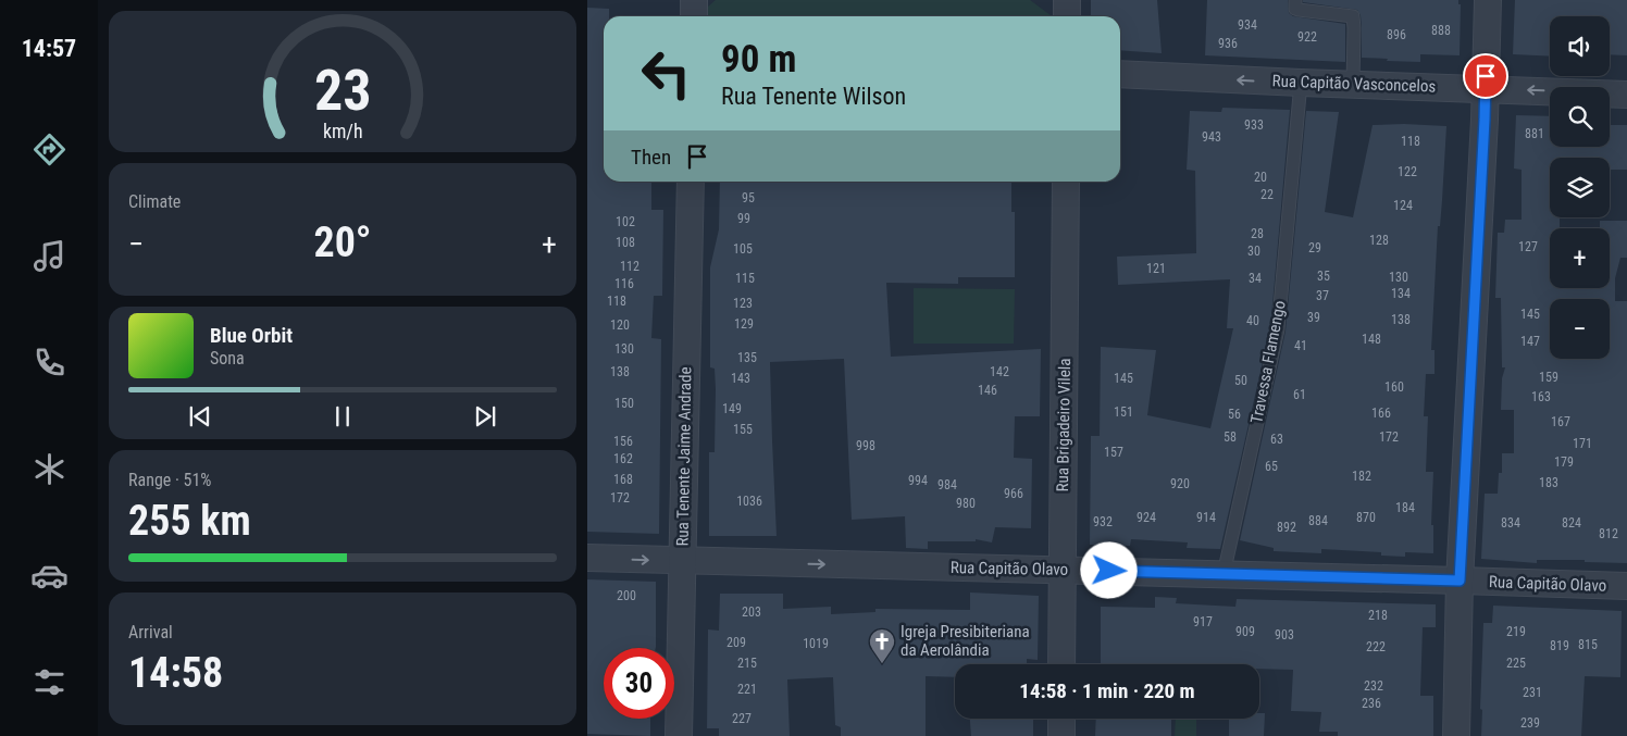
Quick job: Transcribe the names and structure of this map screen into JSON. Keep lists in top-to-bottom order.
{
  "streets": {
    "street": [
      "Rua Capitão Vasconcelos",
      "Rua Brigadeiro Vilela",
      "Rua Tenente Jaime Andrade",
      "Rua Capitão Olavo"
    ],
    "lane": ["Travessa Flamengo"]
  },
  "crossings": [
    ["Rua Capitão Vasconcelos", "Travessa Flamengo"],
    ["Travessa Flamengo", "Rua Capitão Olavo"],
    ["Rua Brigadeiro Vilela", "Rua Capitão Olavo"],
    ["Rua Tenente Jaime Andrade", "Rua Capitão Olavo"]
  ],
  "one_way": ["Rua Capitão Vasconcelos", "Rua Capitão Olavo"],
  "places": {
    "church": ["Igreja Presibiteriana da Aerolândia"]
  },
  "house_numbers": [
    "934",
    "888",
    "896",
    "922",
    "936",
    "933",
    "881",
    "943",
    "118",
    "122",
    "20",
    "22",
    "95",
    "124",
    "99",
    "102",
    "28",
    "128",
    "108",
    "127",
    "29",
    "105",
    "30",
    "112",
    "121",
    "35",
    "130",
    "115",
    "34",
    "116",
    "134",
    "37",
    "118",
    "123",
    "145",
    "39",
    "138",
    "40",
    "129",
    "120",
    "148",
    "147",
    "41",
    "130",
    "135",
    "138",
    "142",
    "159",
    "143",
    "145",
    "50",
    "160",
    "146",
    "61",
    "163",
    "150",
    "149",
    "151",
    "166",
    "56",
    "167",
    "155",
    "58",
    "172",
    "63",
    "156",
    "171",
    "998",
    "157",
    "162",
    "179",
    "65",
    "182",
    "168",
    "994",
    "183",
    "920",
    "984",
    "966",
    "172",
    "1036",
    "980",
    "184",
    "924",
    "914",
    "870",
    "884",
    "932",
    "834",
    "824",
    "892",
    "812",
    "200",
    "203",
    "218",
    "917",
    "909",
    "219",
    "903",
    "209",
    "1019",
    "815",
    "819",
    "222",
    "215",
    "225",
    "232",
    "221",
    "231",
    "236",
    "227",
    "239"
  ],
  "page": {
    "tabs": "14:57",
    "map_buttons": ["+", "−"],
    "turn": ["90 m", "Rua Tenente Wilson"],
    "then": "Then",
    "tile": [
      "Climate",
      ["Range · 51%", "255 km"],
      ["Arrival", "14:58"]
    ],
    "heat": ["−", "20°", "+"],
    "song": ["Blue Orbit", "Sona"],
    "limit": "30",
    "trip": "14:58 · 1 min · 220 m",
    "gauge": ["23", "km/h"]
  }
}
